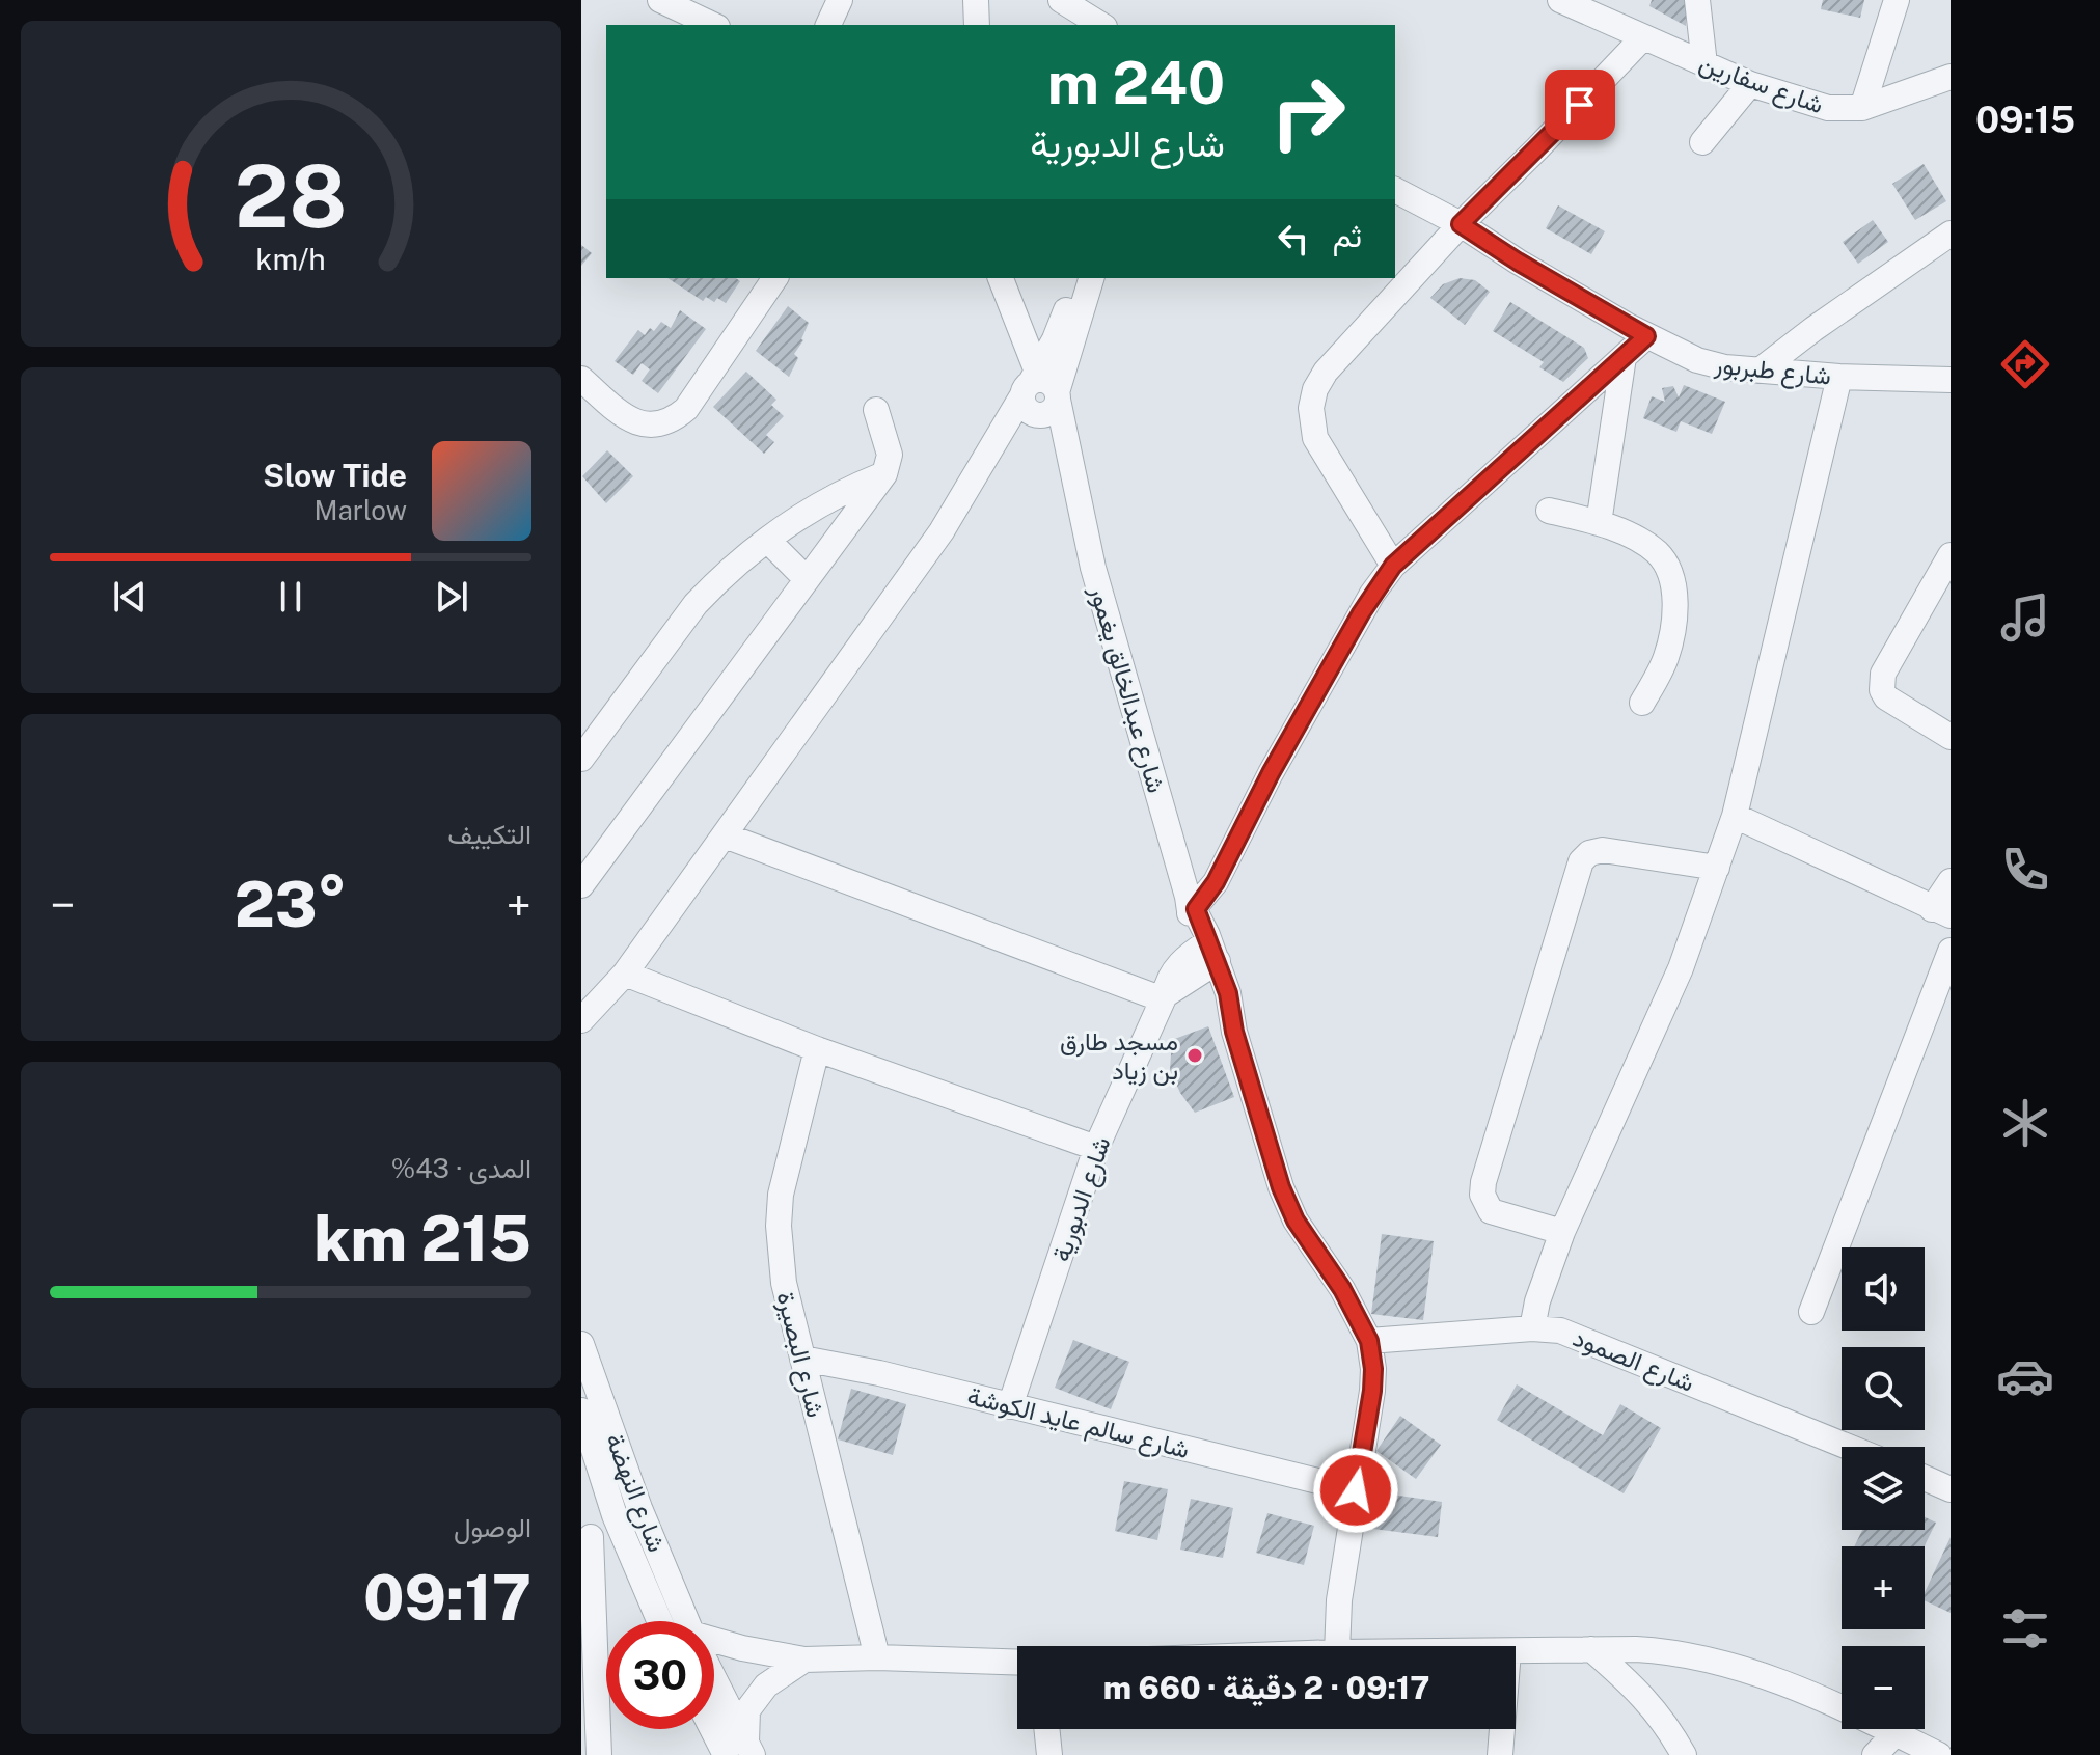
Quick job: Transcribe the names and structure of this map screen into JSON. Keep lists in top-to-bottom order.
{
  "streets": {
    "street": [
      "شارع سفارين",
      "شارع طبربور",
      "شارع عبدالخالق يغمور",
      "شارع الدبورية",
      "شارع البصيرة",
      "شارع الصمود",
      "شارع سالم عايد الكوشة",
      "شارع النهضة"
    ]
  },
  "crossings": [
    ["شارع عبدالخالق يغمور", "شارع الدبورية"],
    ["شارع عبدالخالق يغمور", "شارع الصمود"],
    ["شارع عبدالخالق يغمور", "شارع سالم عايد الكوشة"],
    ["شارع الدبورية", "شارع سالم عايد الكوشة"],
    ["شارع البصيرة", "شارع سالم عايد الكوشة"]
  ],
  "places": ["مسجد طارق بن زياد"],
  "page": {
    "tabs": "09:15",
    "turn": ["240 m", "شارع الدبورية"],
    "then": "ثم",
    "song": ["Slow Tide", "Marlow"],
    "tile": [
      "التكييف",
      ["المدى · 43%", "215 km"],
      ["الوصول", "09:17"]
    ],
    "heat": ["−", "23°", "+"],
    "map_buttons": ["+", "−"],
    "limit": "30",
    "trip": "09:17 · 2 دقيقة · 660 m",
    "gauge": ["28", "km/h"]
  }
}
